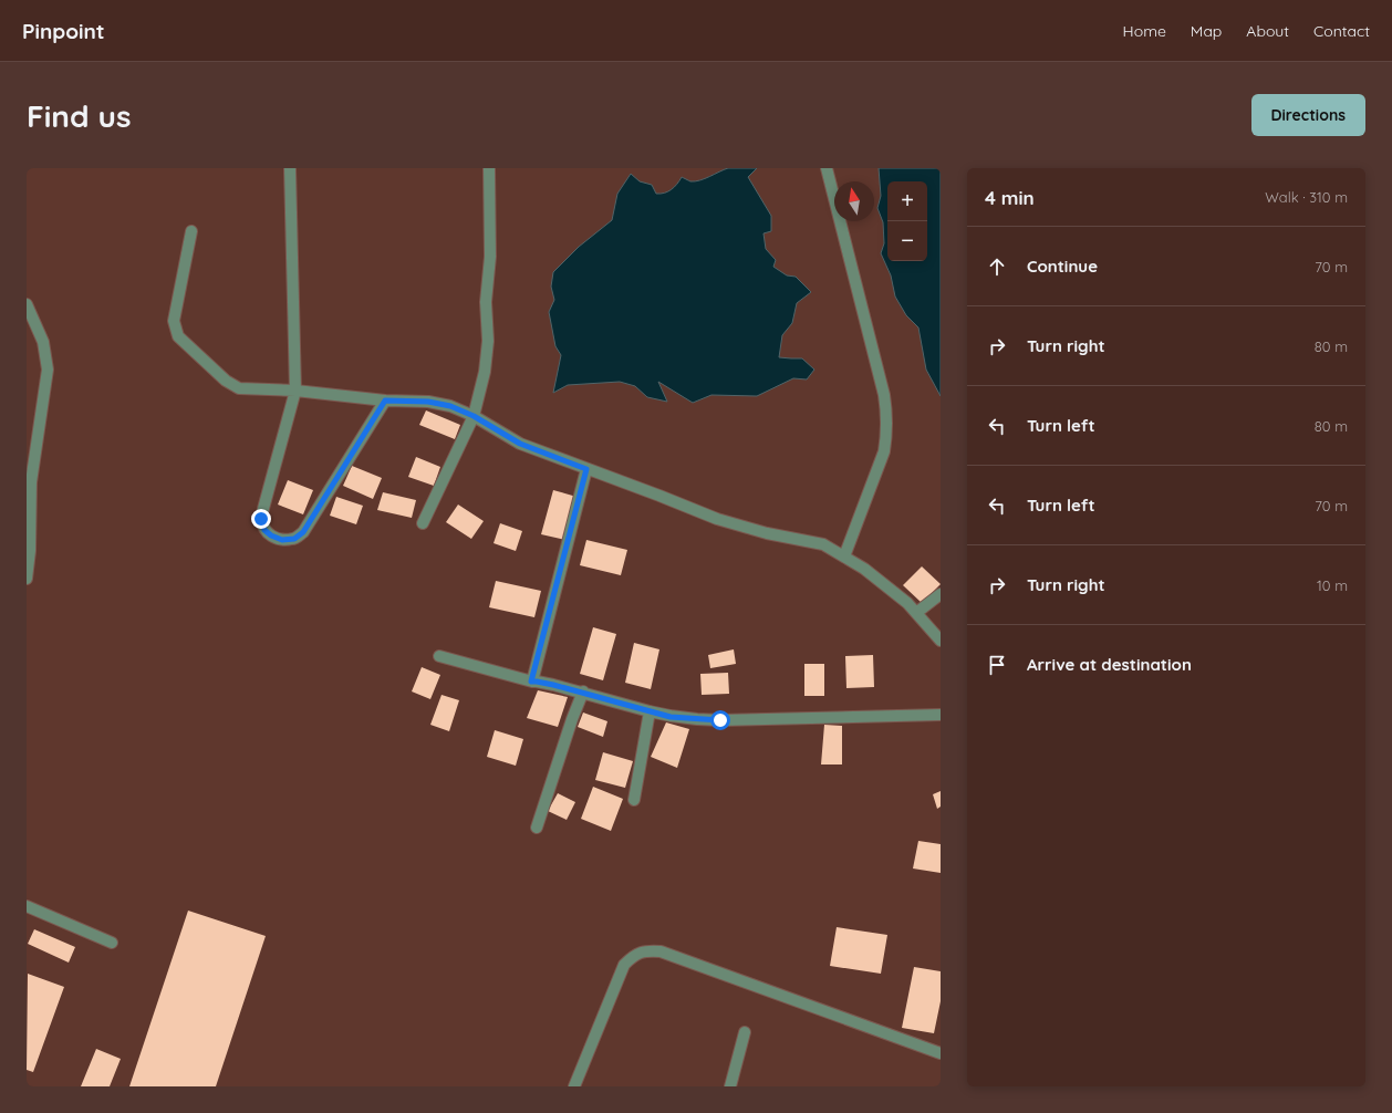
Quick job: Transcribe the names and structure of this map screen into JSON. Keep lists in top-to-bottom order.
{
  "north": "top",
  "page": {
    "header": "Pinpoint",
    "nav": [
      "Home",
      "Map",
      "About",
      "Contact"
    ],
    "buttons": "Directions",
    "title": "Find us",
    "heading": ["4 min", "Walk · 310 m"],
    "map_buttons": ["+", "−"],
    "list": [
      ["Continue", "70 m"],
      ["Turn right", "80 m"],
      ["Turn left", "80 m"],
      ["Turn left", "70 m"],
      ["Turn right", "10 m"],
      "Arrive at destination"
    ]
  }
}
